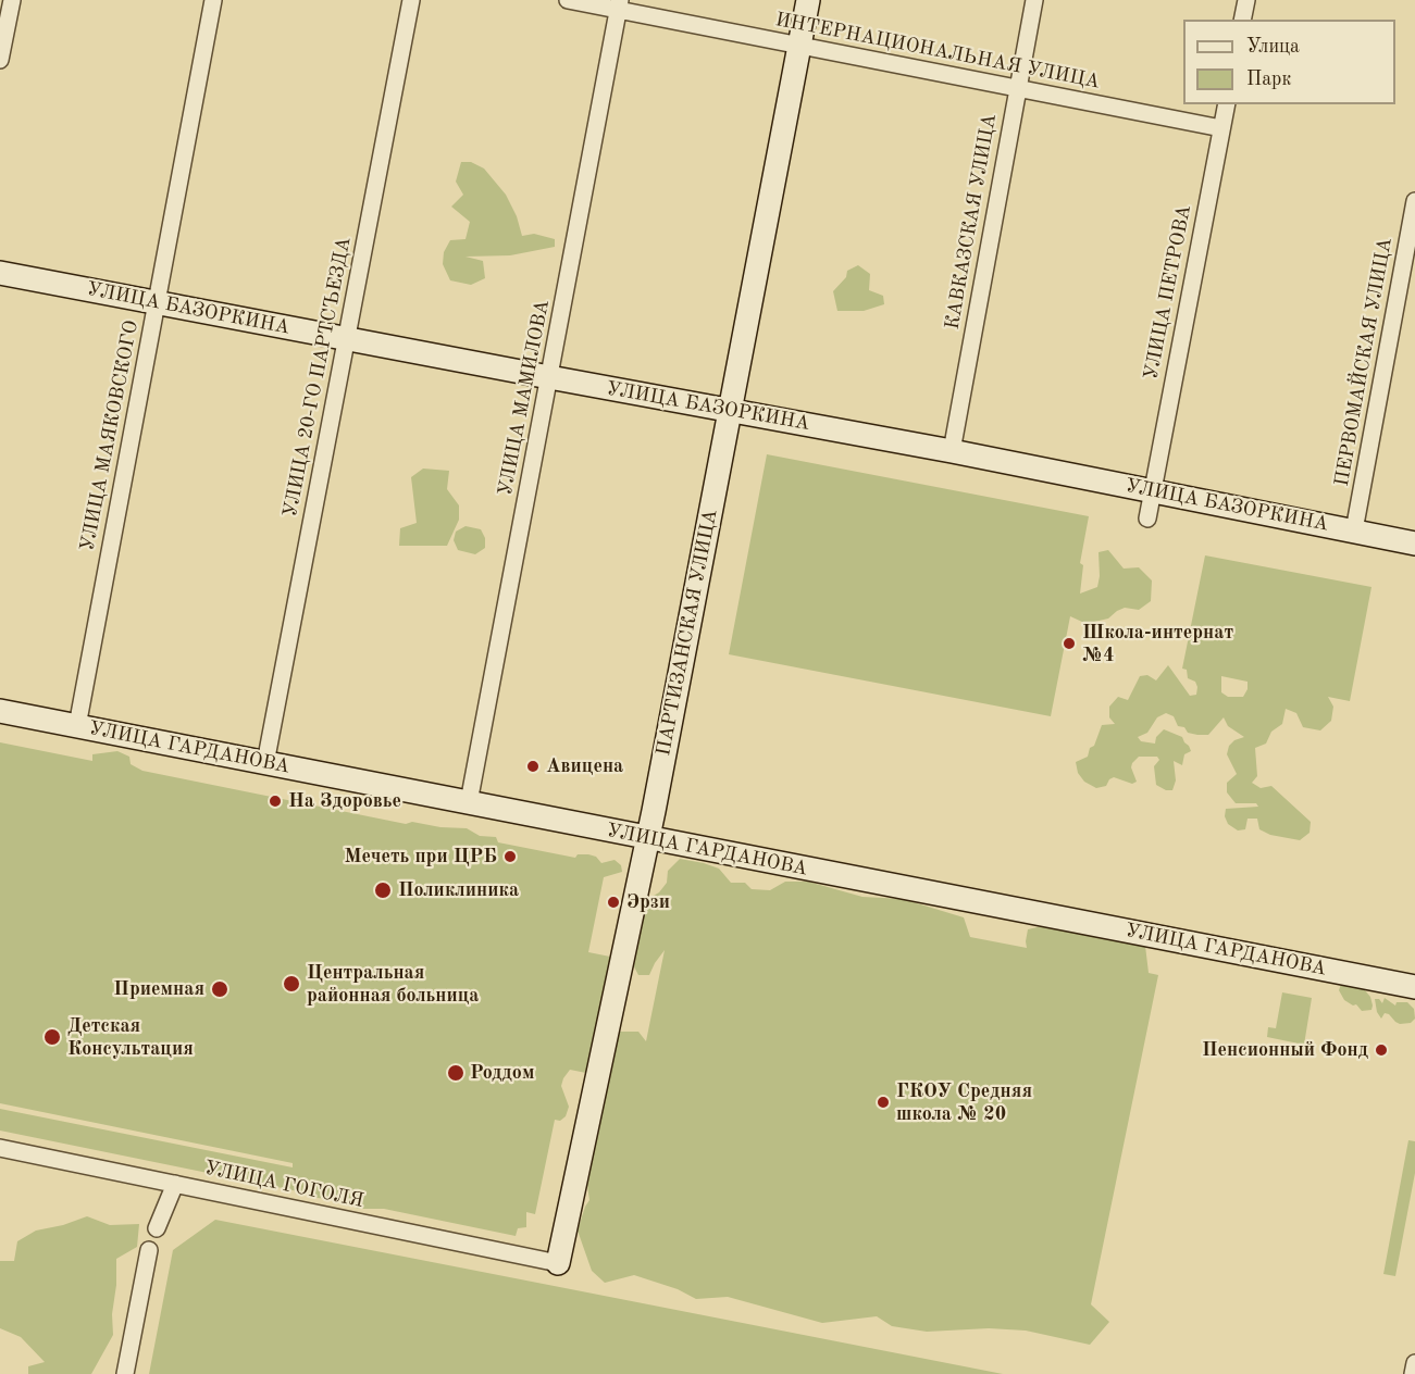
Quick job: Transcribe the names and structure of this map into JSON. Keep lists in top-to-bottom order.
{
  "streets": {
    "street": [
      "ИНТЕРНАЦИОНАЛЬНАЯ УЛИЦА",
      "КАВКАЗСКАЯ УЛИЦА",
      "УЛИЦА ПЕТРОВА",
      "УЛИЦА БАЗОРКИНА",
      "ПЕРВОМАЙСКАЯ УЛИЦА",
      "УЛИЦА 20-ГО ПАРТСЪЕЗДА",
      "УЛИЦА МАМИЛОВА",
      "УЛИЦА МАЯКОВСКОГО",
      "ПАРТИЗАНСКАЯ УЛИЦА",
      "УЛИЦА ГАРДАНОВА",
      "УЛИЦА ГОГОЛЯ"
    ]
  },
  "crossings": [
    ["ИНТЕРНАЦИОНАЛЬНАЯ УЛИЦА", "КАВКАЗСКАЯ УЛИЦА"],
    ["ИНТЕРНАЦИОНАЛЬНАЯ УЛИЦА", "УЛИЦА ПЕТРОВА"],
    ["ИНТЕРНАЦИОНАЛЬНАЯ УЛИЦА", "УЛИЦА МАМИЛОВА"],
    ["ИНТЕРНАЦИОНАЛЬНАЯ УЛИЦА", "ПАРТИЗАНСКАЯ УЛИЦА"],
    ["КАВКАЗСКАЯ УЛИЦА", "УЛИЦА БАЗОРКИНА"],
    ["УЛИЦА ПЕТРОВА", "УЛИЦА БАЗОРКИНА"],
    ["УЛИЦА БАЗОРКИНА", "ПЕРВОМАЙСКАЯ УЛИЦА"],
    ["УЛИЦА БАЗОРКИНА", "УЛИЦА 20-ГО ПАРТСЪЕЗДА"],
    ["УЛИЦА БАЗОРКИНА", "УЛИЦА МАМИЛОВА"],
    ["УЛИЦА БАЗОРКИНА", "УЛИЦА МАЯКОВСКОГО"],
    ["УЛИЦА БАЗОРКИНА", "ПАРТИЗАНСКАЯ УЛИЦА"],
    ["УЛИЦА 20-ГО ПАРТСЪЕЗДА", "УЛИЦА ГАРДАНОВА"],
    ["УЛИЦА МАМИЛОВА", "УЛИЦА ГАРДАНОВА"],
    ["УЛИЦА МАЯКОВСКОГО", "УЛИЦА ГАРДАНОВА"],
    ["ПАРТИЗАНСКАЯ УЛИЦА", "УЛИЦА ГАРДАНОВА"],
    ["ПАРТИЗАНСКАЯ УЛИЦА", "УЛИЦА ГОГОЛЯ"]
  ],
  "places": [
    "Школа-интернат №4",
    "Авицена",
    "На Здоровье",
    "Мечеть при ЦРБ",
    "Поликлиника",
    "Эрзи",
    "Центральная районная больница",
    "Приемная",
    "Детская Консультация",
    "Пенсионный Фонд",
    "Роддом",
    "ГКОУ Средняя школа № 20"
  ],
  "legend": ["Улица", "Парк"]
}
